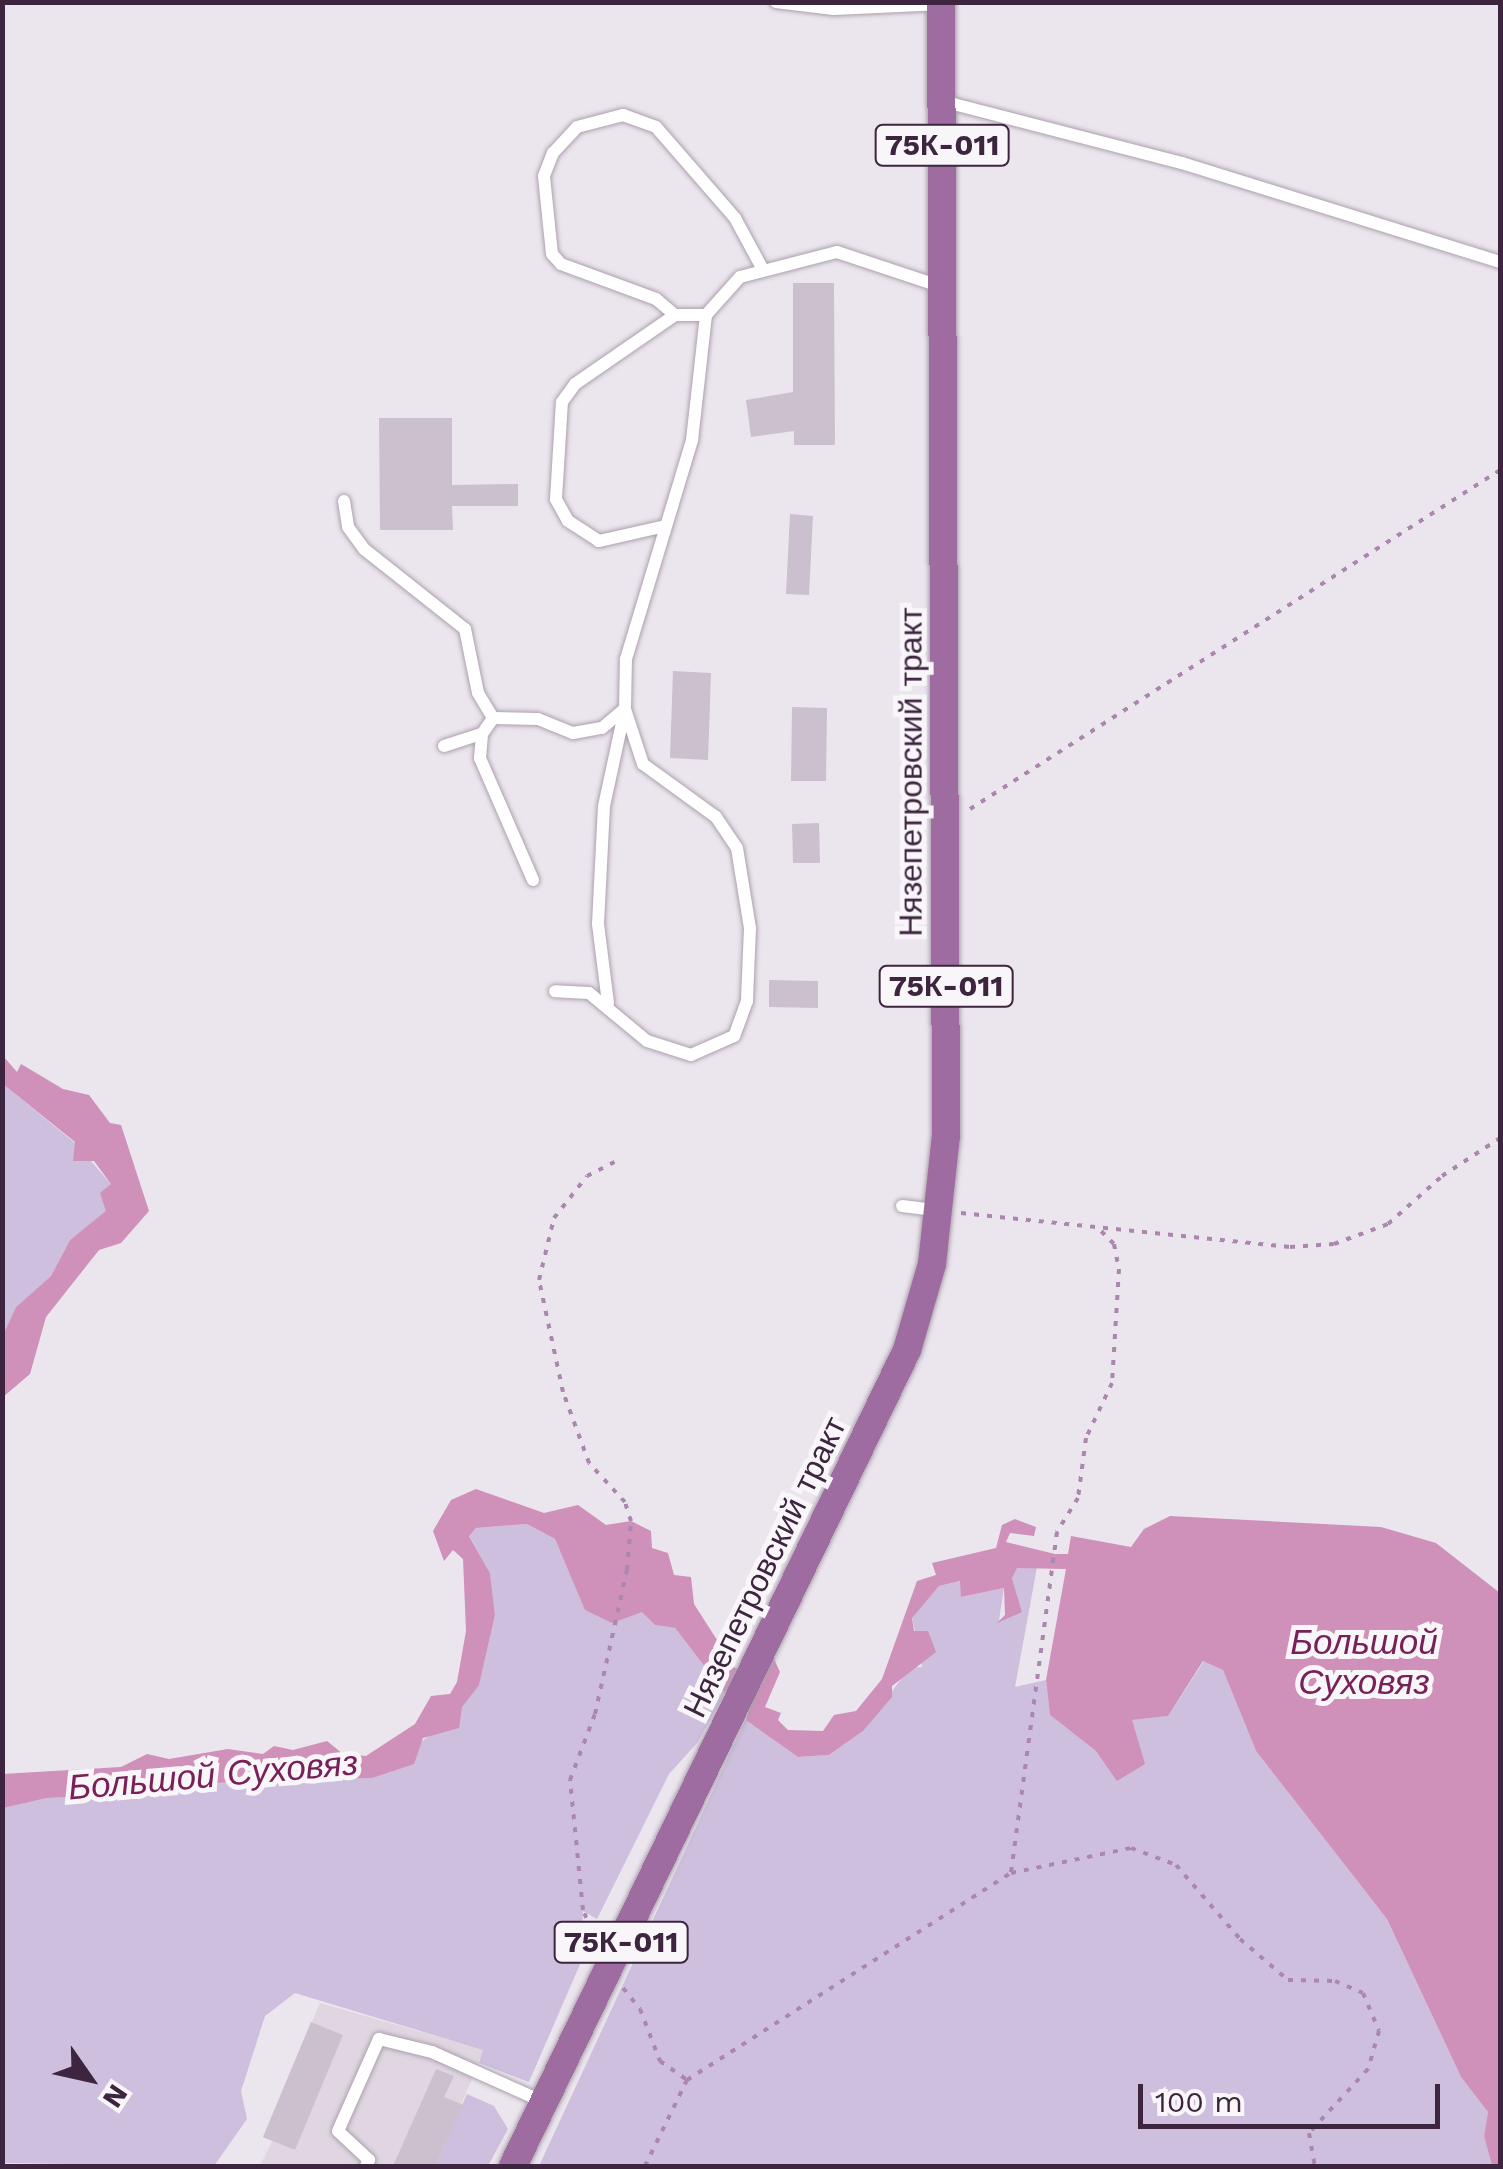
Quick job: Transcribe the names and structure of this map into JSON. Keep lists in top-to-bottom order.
{
  "streets": {
    "main road": ["75К-011", "Нязепетровский тракт"]
  },
  "water": ["Большой Суховяз"],
  "scale_bar": "100 m",
  "north": "bottom right"
}
